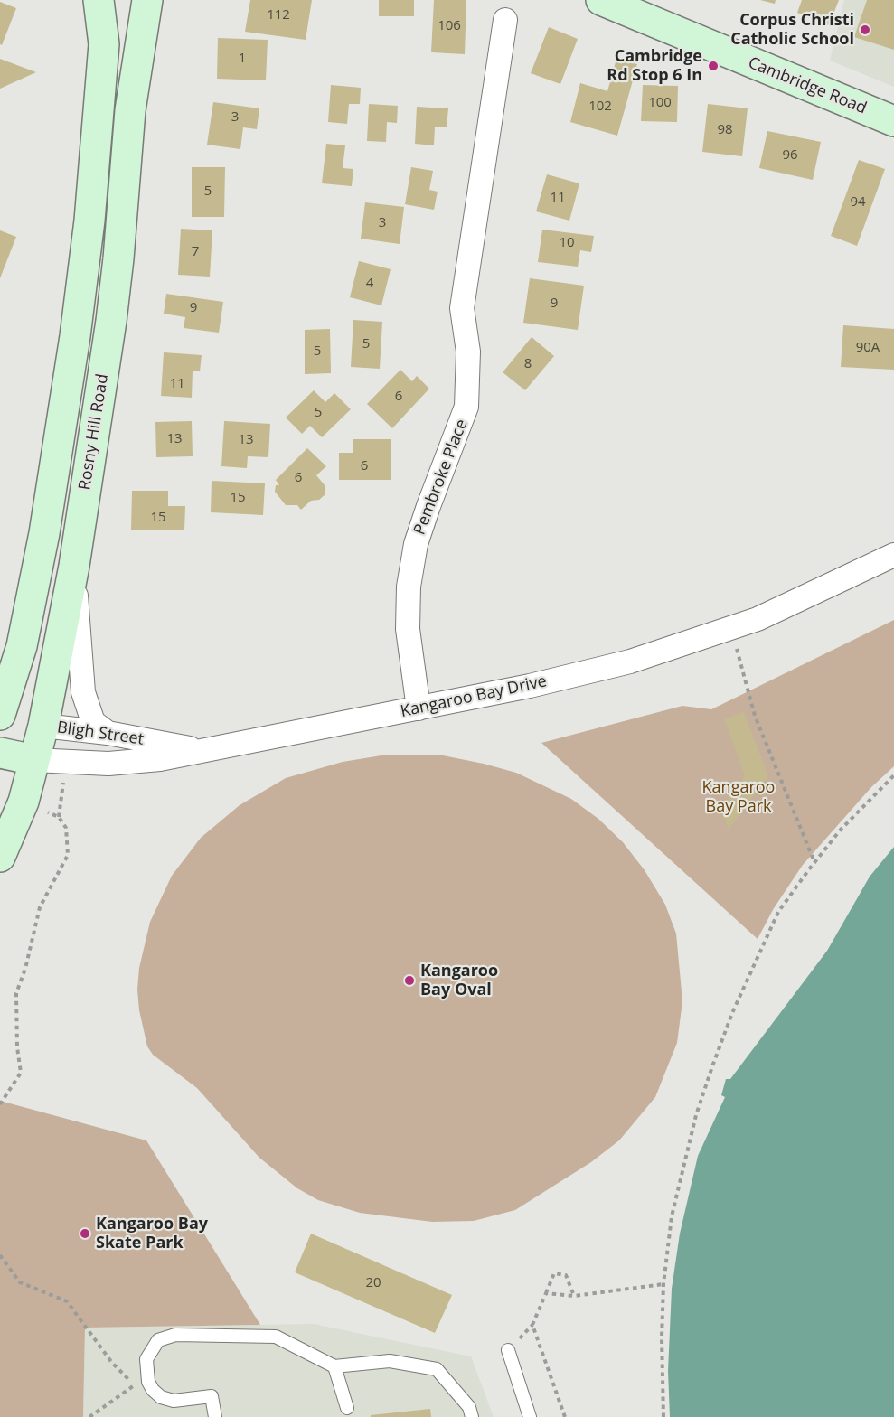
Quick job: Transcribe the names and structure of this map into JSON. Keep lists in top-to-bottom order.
{
  "streets": {
    "main road": ["Cambridge Road", "Rosny Hill Road", "Bligh Street"],
    "street": ["Pembroke Place", "Kangaroo Bay Drive"]
  },
  "crossings": [
    ["Rosny Hill Road", "Kangaroo Bay Drive"],
    ["Rosny Hill Road", "Bligh Street"],
    ["Pembroke Place", "Kangaroo Bay Drive"],
    ["Kangaroo Bay Drive", "Bligh Street"]
  ],
  "parks": ["Kangaroo Bay Park"],
  "places": [
    "Corpus Christi Catholic School",
    "Cambridge Rd Stop 6 In",
    "Kangaroo Bay Oval",
    "Kangaroo Bay Skate Park"
  ],
  "house_numbers": [
    "112",
    "106",
    "1",
    "100",
    "102",
    "3",
    "98",
    "96",
    "5",
    "11",
    "94",
    "3",
    "10",
    "7",
    "4",
    "9",
    "9",
    "5",
    "90A",
    "5",
    "8",
    "11",
    "6",
    "5",
    "13",
    "13",
    "6",
    "6",
    "15",
    "15",
    "20"
  ]
}
